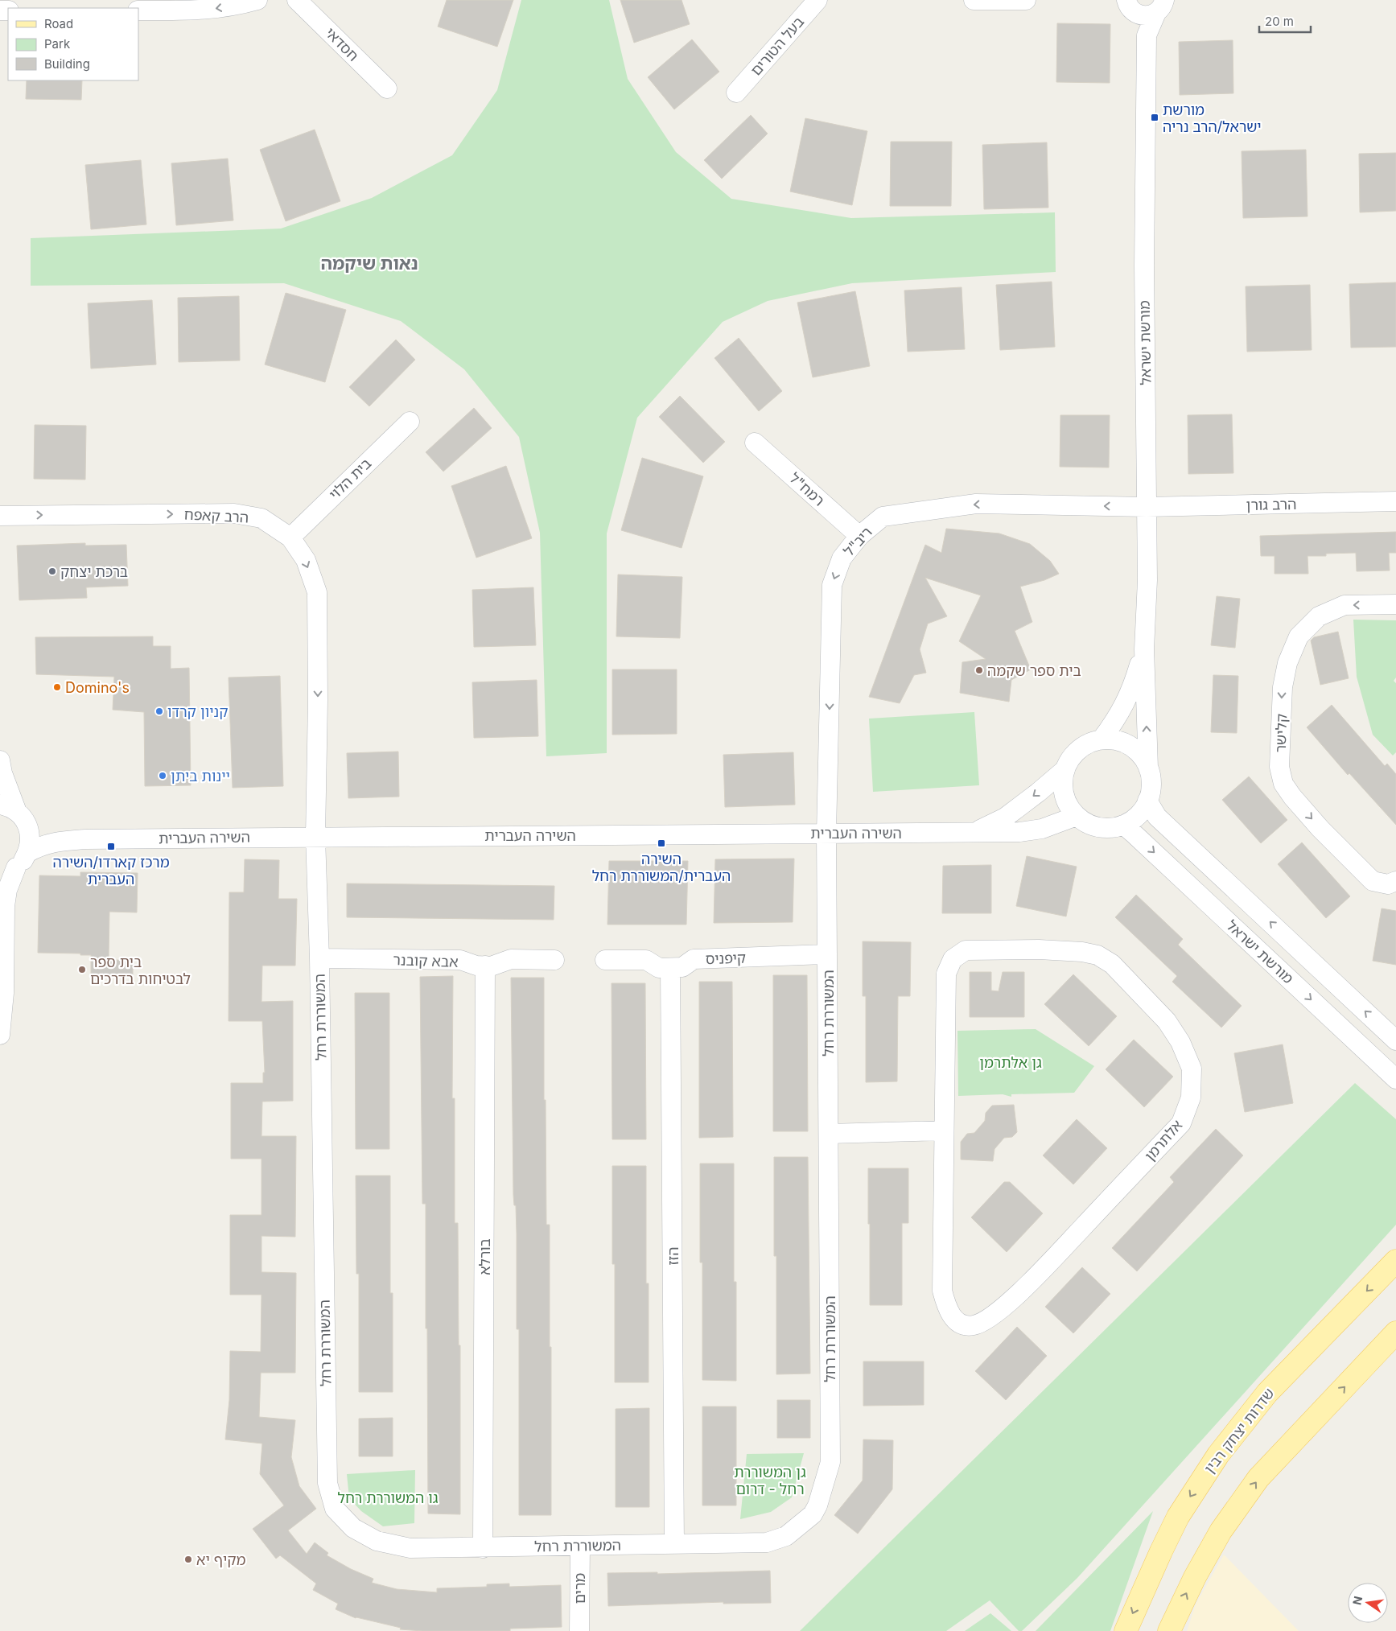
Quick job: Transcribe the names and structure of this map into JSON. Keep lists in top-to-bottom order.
{
  "streets": {
    "main road": ["שדרות יצחק רבין"],
    "street": [
      "חסדאי",
      "בעל הטורים",
      "מורשת ישראל",
      "בית הלוי",
      "רמח\"ל",
      "הרב גורן",
      "הרב קאפח",
      "ריב\"ל",
      "קלישר",
      "השירה העברית",
      "קיפניס",
      "אבא קובנר",
      "המשוררת רחל",
      "אלתרמן",
      "הזז",
      "בורלא",
      "מרים"
    ]
  },
  "crossings": [
    ["מורשת ישראל", "הרב גורן"],
    ["מורשת ישראל", "ריב\"ל"],
    ["מורשת ישראל", "השירה העברית"],
    ["בית הלוי", "הרב קאפח"],
    ["רמח\"ל", "ריב\"ל"],
    ["הרב גורן", "ריב\"ל"],
    ["הרב קאפח", "השירה העברית"],
    ["הרב קאפח", "המשוררת רחל"],
    ["ריב\"ל", "השירה העברית"],
    ["ריב\"ל", "המשוררת רחל"],
    ["השירה העברית", "המשוררת רחל"],
    ["קיפניס", "המשוררת רחל"],
    ["קיפניס", "הזז"],
    ["אבא קובנר", "המשוררת רחל"],
    ["אבא קובנר", "בורלא"],
    ["המשוררת רחל", "הזז"],
    ["המשוררת רחל", "בורלא"],
    ["המשוררת רחל", "מרים"]
  ],
  "districts": ["נאות שיקמה"],
  "parks": ["גן אלתרמן", "גן המשוררת רחל - דרום", "גו המשוררת רחל"],
  "places": {
    "transit": ["מורשת ישראל/הרב נריה", "השירה העברית/המשוררת רחל", "מרכז קארדו/השירה העברית"],
    "other": [
      "ברכת יצחק",
      "בית ספר שקמה",
      "Domino's",
      "קניון קרדו",
      "יינות ביתן",
      "בית ספר לבטיחות בדרכים",
      "מקיף יא"
    ]
  },
  "legend": ["Road", "Park", "Building"],
  "scale_bar": "20 m",
  "north": "left"
}
